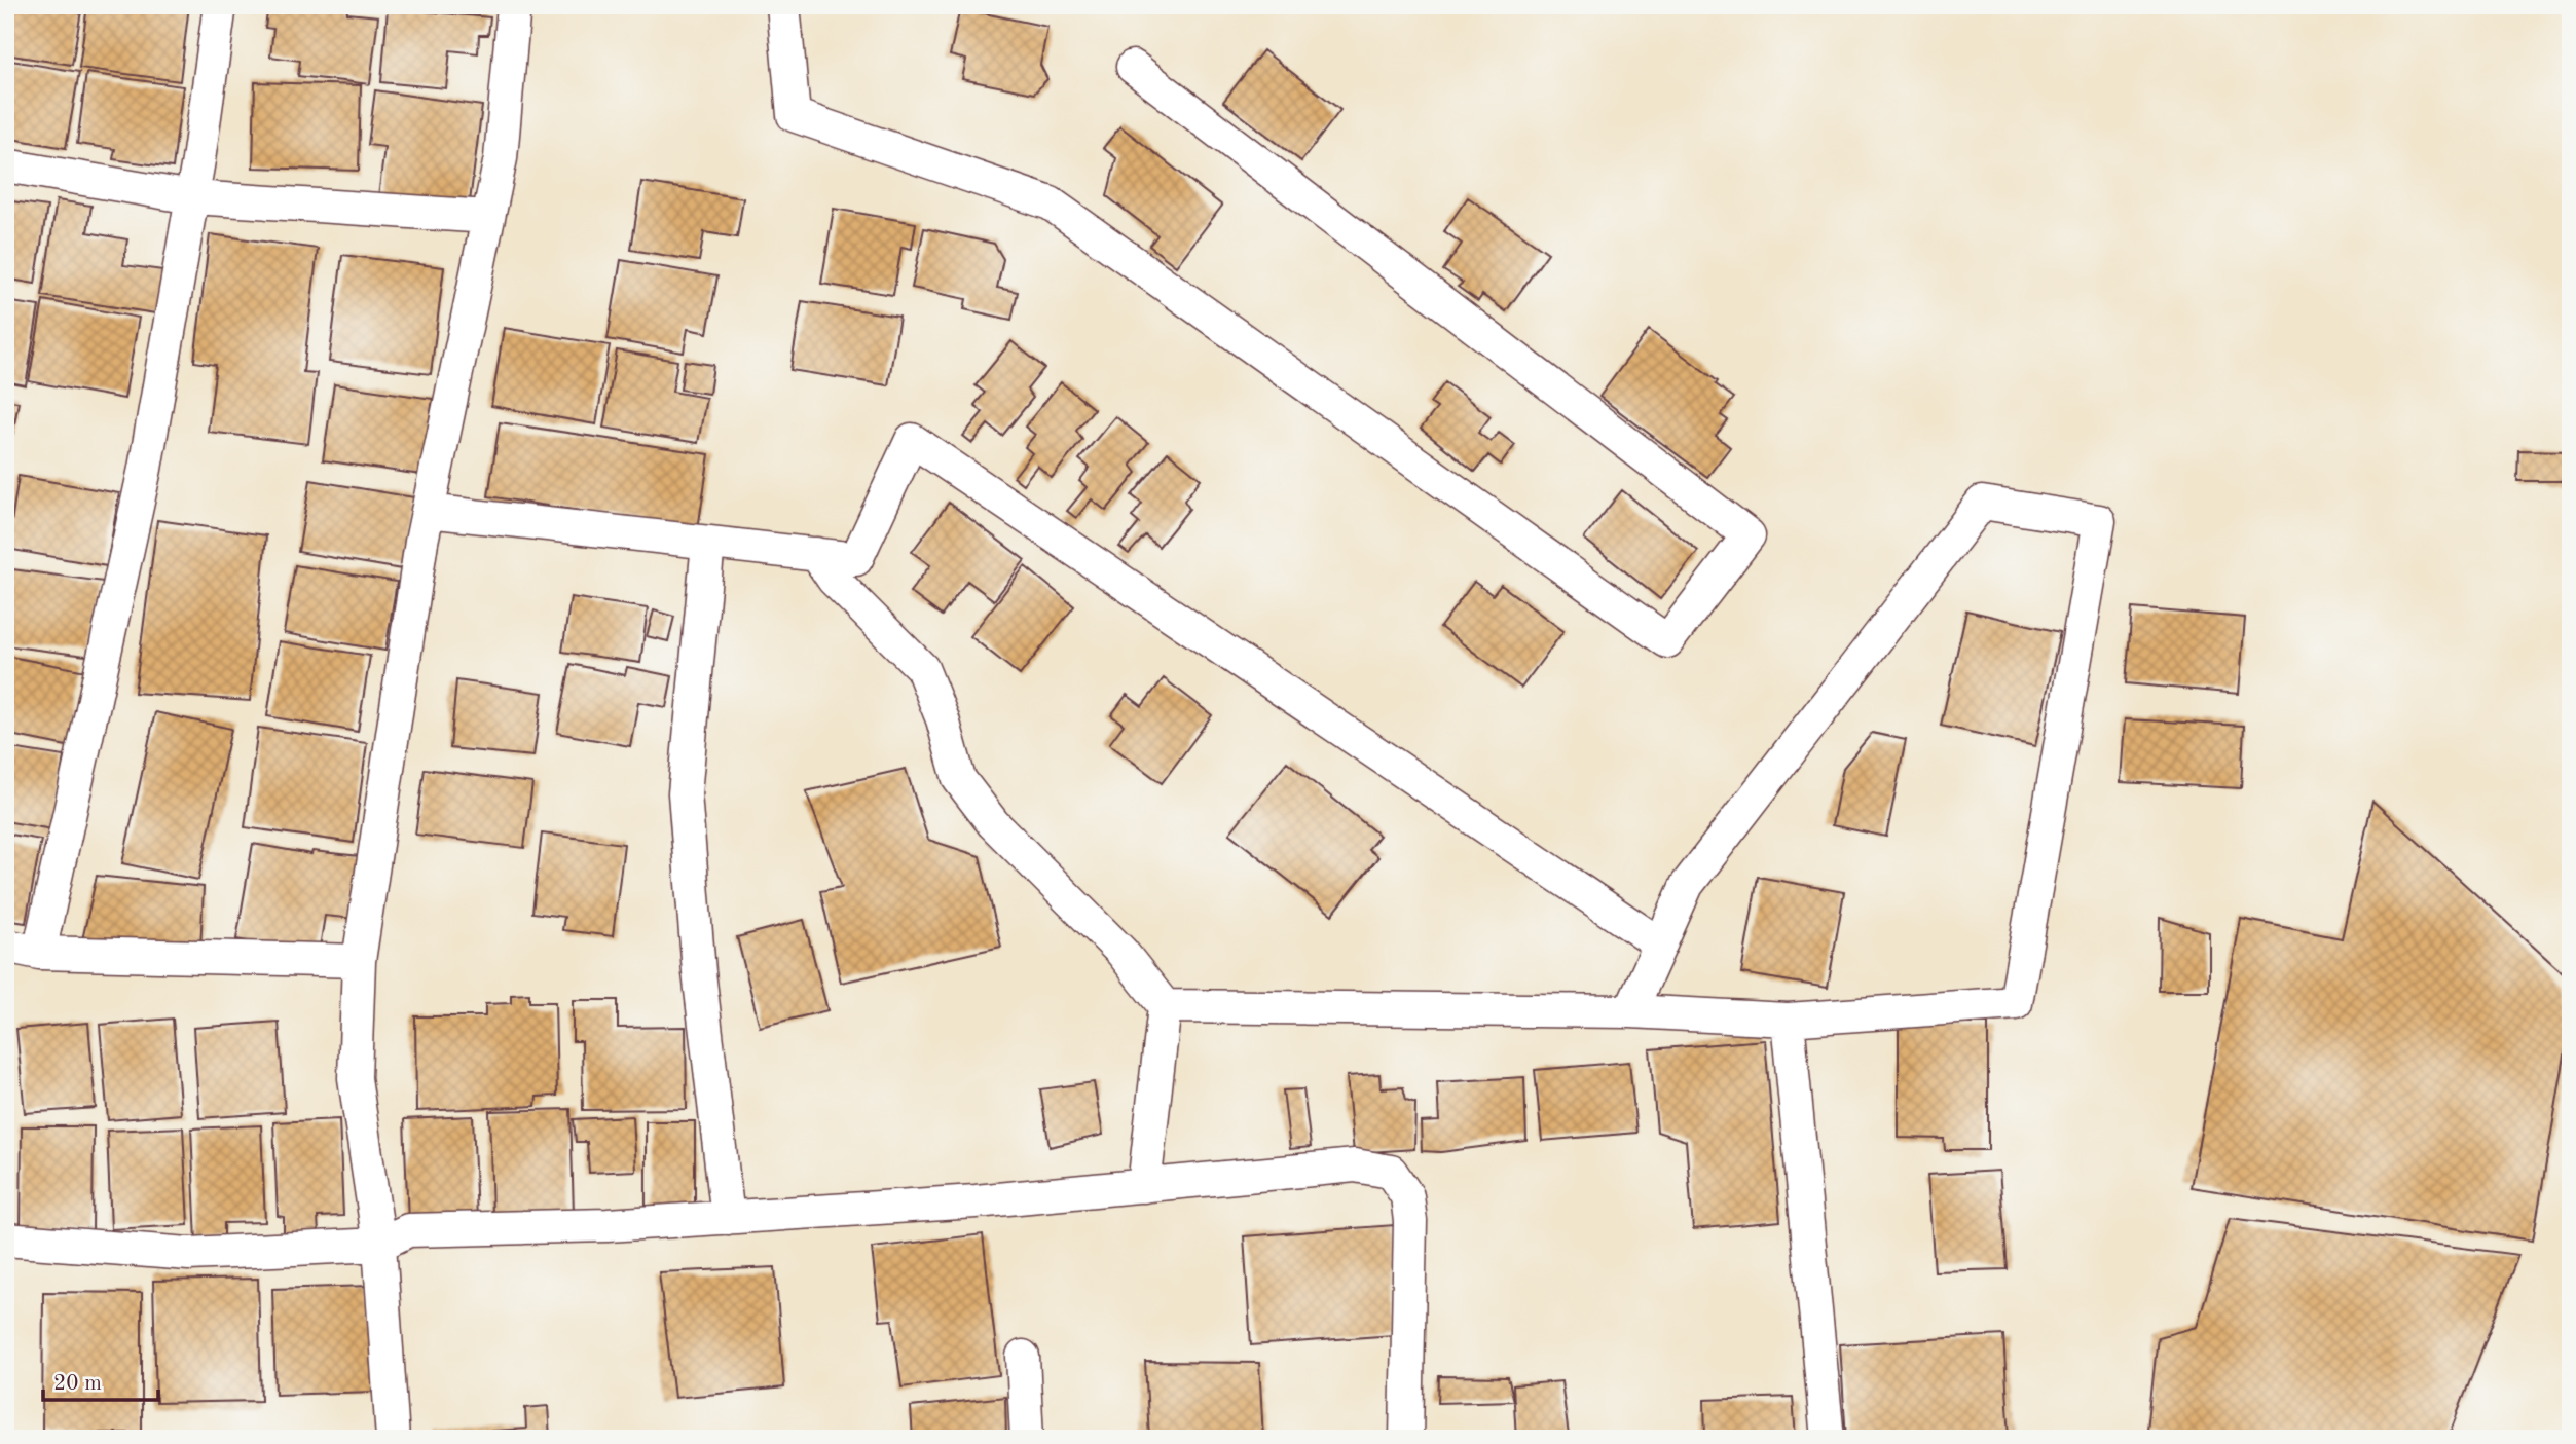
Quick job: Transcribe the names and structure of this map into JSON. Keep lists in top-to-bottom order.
{
  "scale_bar": "20 m"
}
